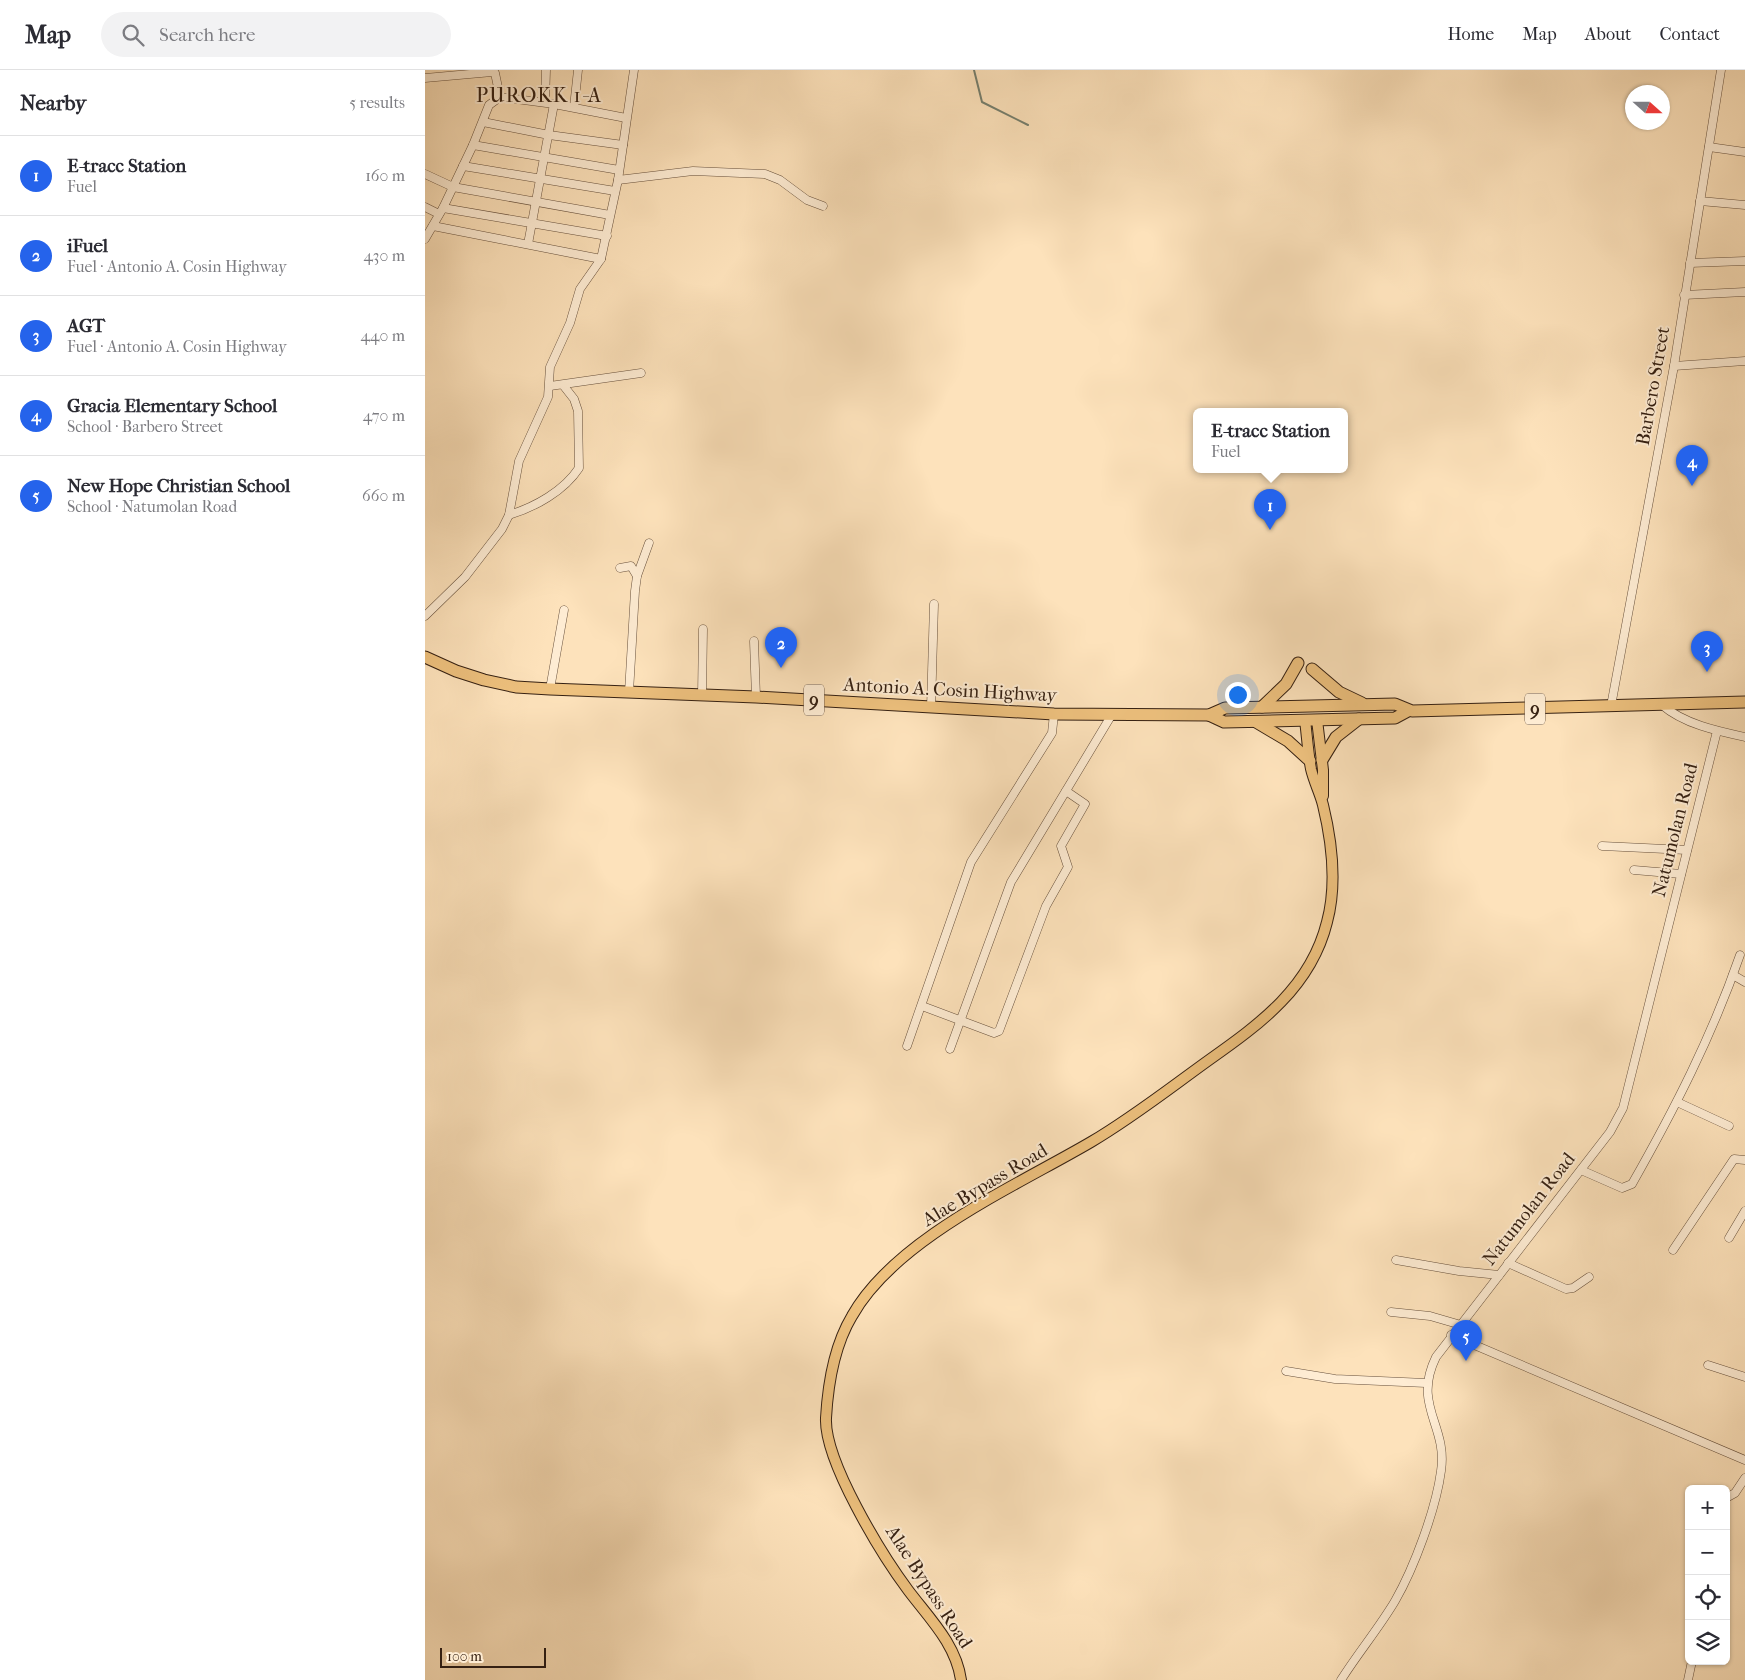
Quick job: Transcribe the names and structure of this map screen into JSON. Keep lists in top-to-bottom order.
{
  "streets": {
    "highway": ["Antonio A. Cosin Highway", "9"],
    "main road": ["Alae Bypass Road"],
    "street": ["Barbero Street", "Natumolan Road"]
  },
  "crossings": [
    ["Barbero Street", "Antonio A. Cosin Highway"],
    ["Antonio A. Cosin Highway", "Alae Bypass Road"]
  ],
  "districts": ["PUROKK 1-A"],
  "scale_bar": "100 m",
  "north": "right",
  "page": {
    "header": "Map",
    "search": "Search here",
    "nav": [
      "Home",
      "Map",
      "About",
      "Contact"
    ],
    "heading": ["Nearby", "5 results"],
    "list": [
      {
        "mark": "1",
        "name": "E-tracc Station",
        "note": "Fuel",
        "value": "160 m"
      },
      {
        "mark": "2",
        "name": "iFuel",
        "note": "Fuel · Antonio A. Cosin Highway",
        "value": "430 m"
      },
      {
        "mark": "3",
        "name": "AGT",
        "note": "Fuel · Antonio A. Cosin Highway",
        "value": "440 m"
      },
      {
        "mark": "4",
        "name": "Gracia Elementary School",
        "note": "School · Barbero Street",
        "value": "470 m"
      },
      {
        "mark": "5",
        "name": "New Hope Christian School",
        "note": "School · Natumolan Road",
        "value": "660 m"
      }
    ],
    "popup": ["E-tracc Station", "Fuel"],
    "pins": [
      "4",
      "1",
      "2",
      "3",
      "5"
    ],
    "map_buttons": ["+", "−"],
    "scale": "100 m"
  }
}
